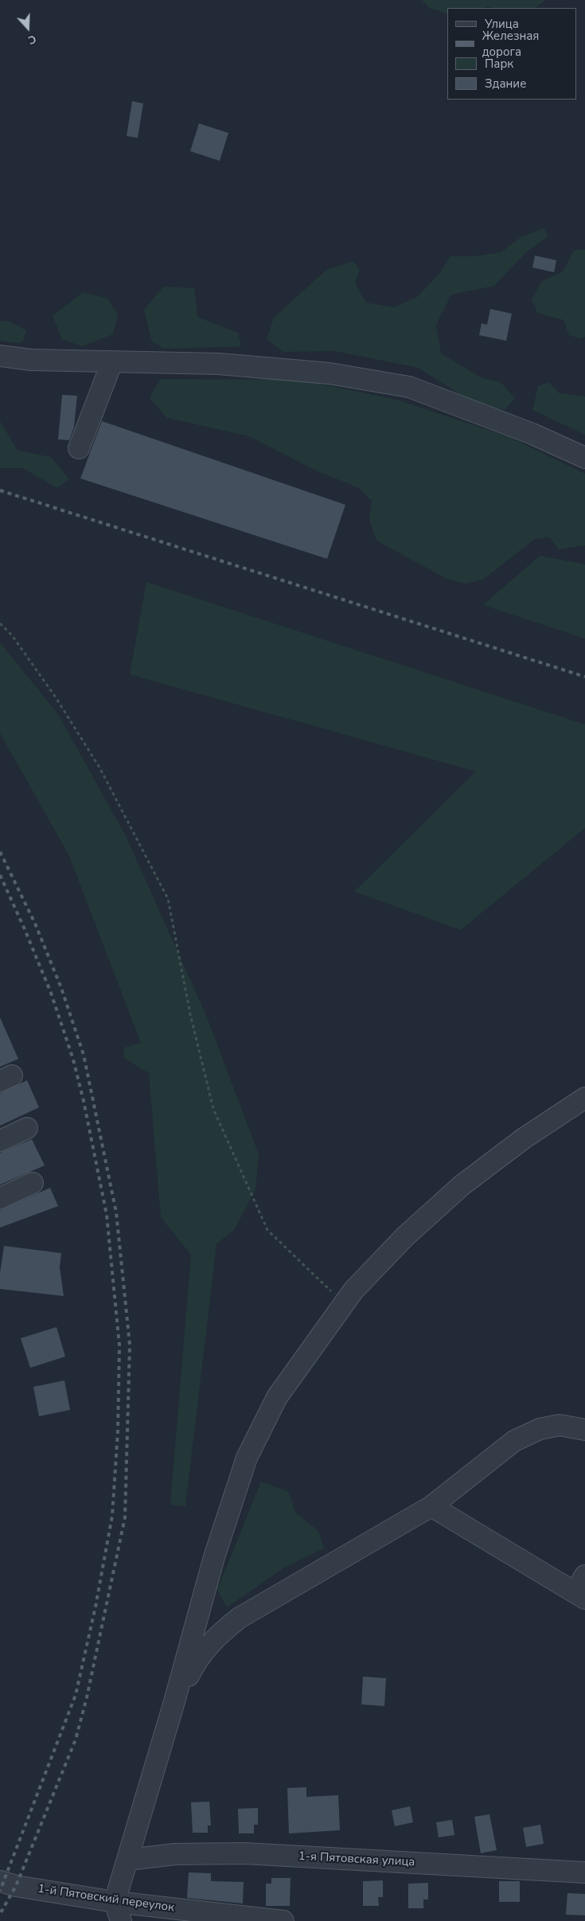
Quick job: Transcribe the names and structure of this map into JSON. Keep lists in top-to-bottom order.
{
  "streets": {
    "street": ["1-я Пятовская улица", "1-й Пятовский переулок"]
  },
  "legend": [
    "Улица",
    "Железная дорога",
    "Парк",
    "Здание"
  ],
  "north": "bottom"
}
